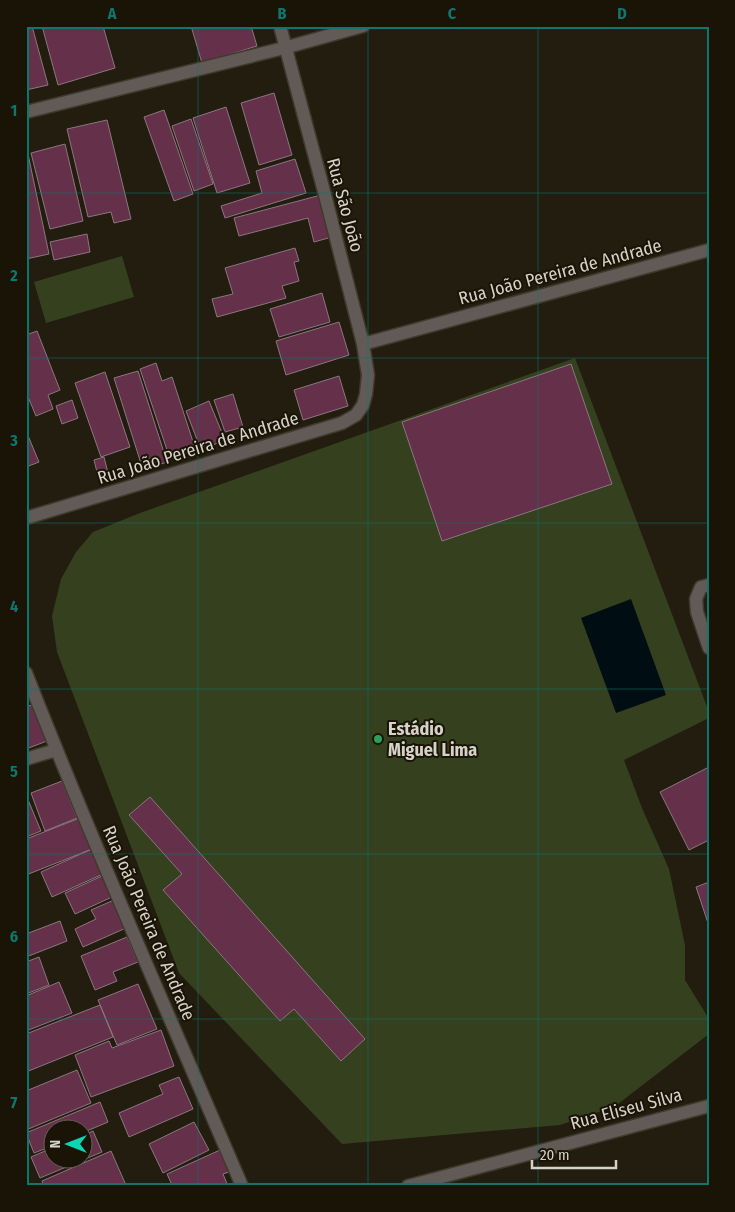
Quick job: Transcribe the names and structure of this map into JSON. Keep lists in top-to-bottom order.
{
  "streets": {
    "street": ["Rua São João", "Rua João Pereira de Andrade", "Rua Eliseu Silva"]
  },
  "crossings": [
    ["Rua São João", "Rua João Pereira de Andrade"]
  ],
  "places": ["Estádio Miguel Lima"],
  "scale_bar": "20 m",
  "north": "left",
  "grid": {
    "columns": [
      "A",
      "B",
      "C",
      "D"
    ],
    "rows": [
      "1",
      "2",
      "3",
      "4",
      "5",
      "6",
      "7"
    ]
  }
}
